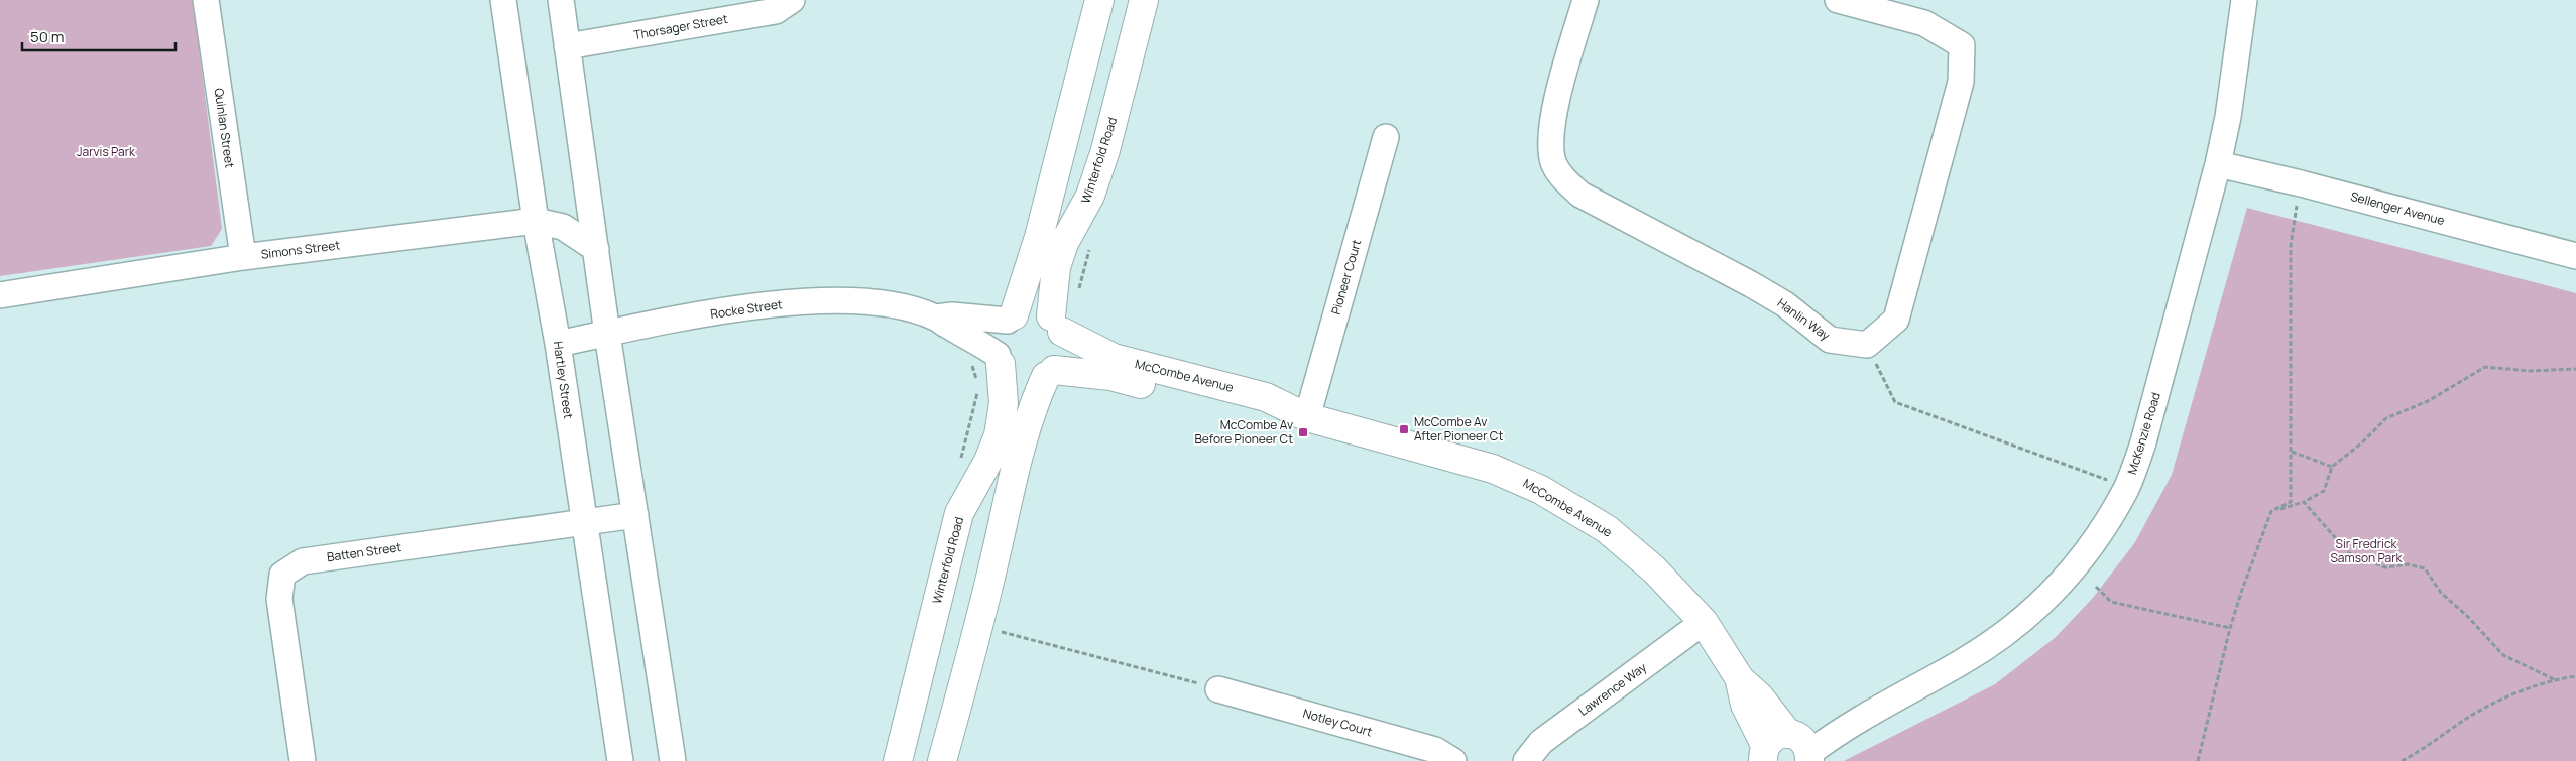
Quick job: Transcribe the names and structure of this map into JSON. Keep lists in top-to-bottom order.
{
  "streets": {
    "main road": ["Winterfold Road", "McCombe Avenue"],
    "street": [
      "Thorsager Street",
      "Quinlan Street",
      "Sellenger Avenue",
      "Simons Street",
      "Pioneer Court",
      "Rocke Street",
      "Hanlin Way",
      "Hartley Street",
      "McKenzie Road",
      "Batten Street",
      "Lawrence Way",
      "Notley Court"
    ]
  },
  "crossings": [
    ["Quinlan Street", "Simons Street"],
    ["Winterfold Road", "Rocke Street"],
    ["Winterfold Road", "McCombe Avenue"],
    ["Sellenger Avenue", "McKenzie Road"],
    ["Simons Street", "Hartley Street"],
    ["Pioneer Court", "McCombe Avenue"],
    ["Rocke Street", "McCombe Avenue"],
    ["Rocke Street", "Hartley Street"],
    ["McCombe Avenue", "McKenzie Road"],
    ["McCombe Avenue", "Lawrence Way"],
    ["Hartley Street", "Batten Street"]
  ],
  "parks": ["Jarvis Park", "Sir Fredrick Samson Park"],
  "places": {
    "transit": ["McCombe Av After Pioneer Ct", "McCombe Av Before Pioneer Ct"]
  },
  "scale_bar": "50 m"
}
